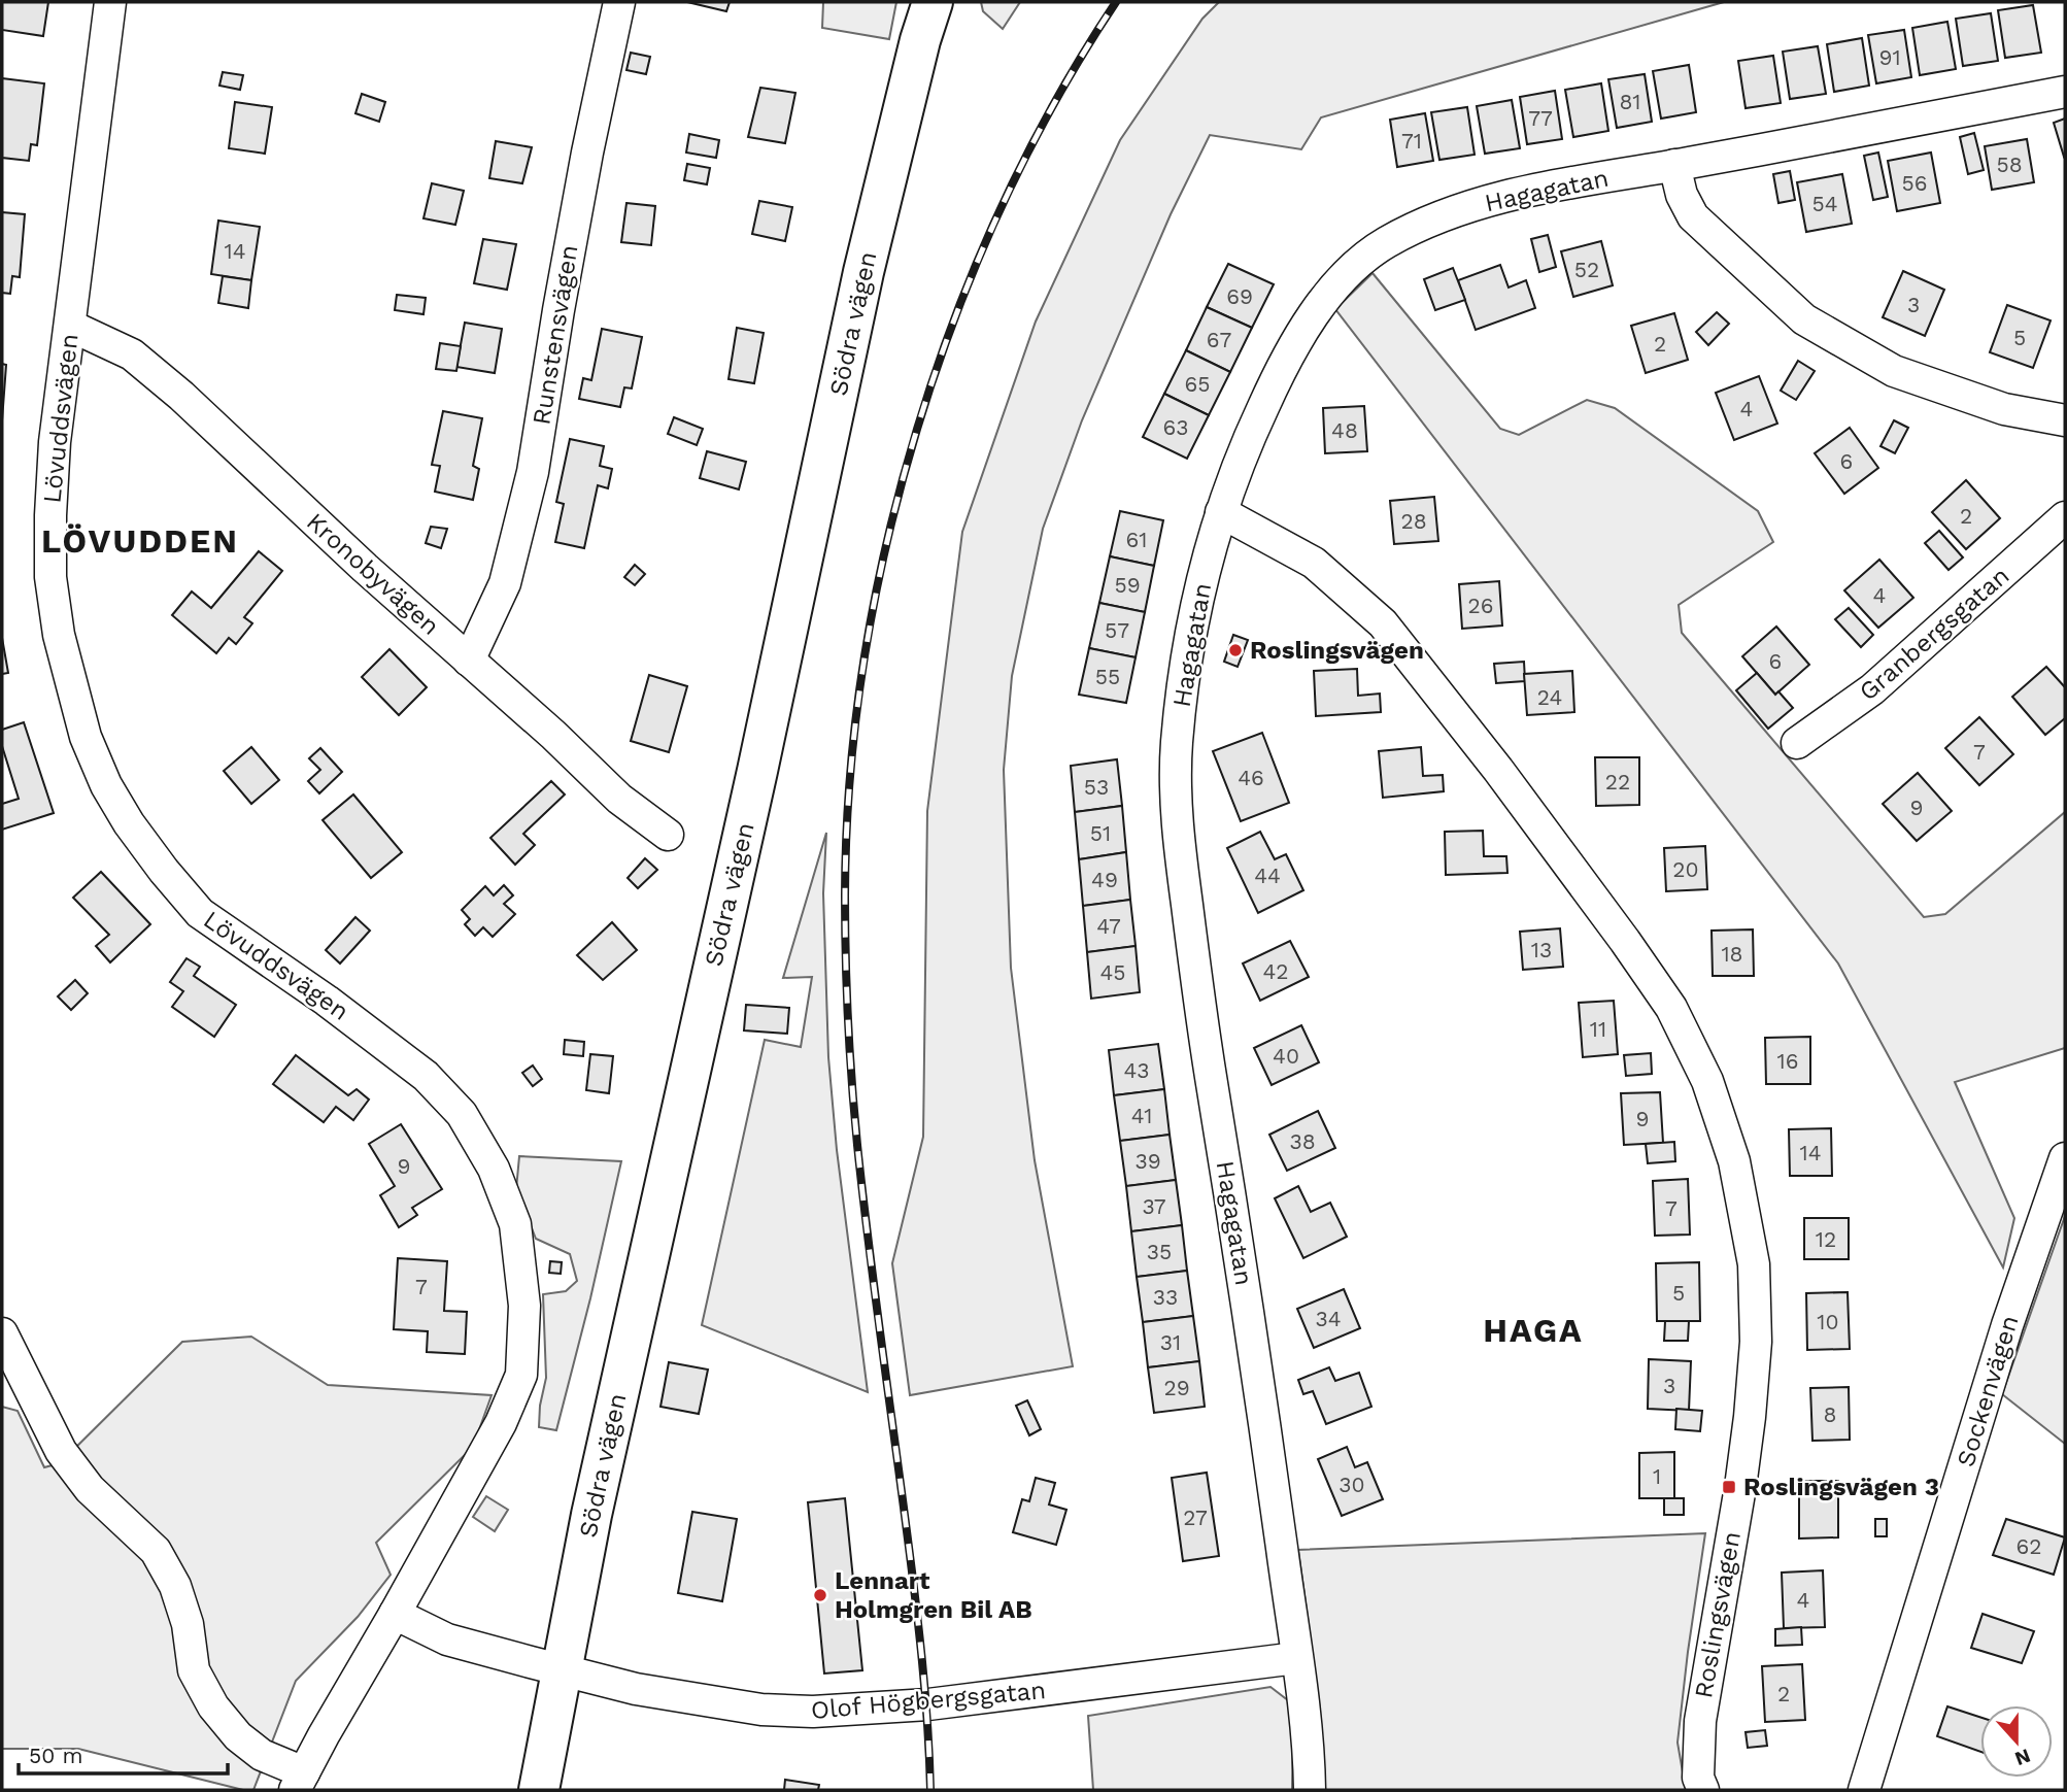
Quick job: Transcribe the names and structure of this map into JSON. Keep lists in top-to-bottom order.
{
  "streets": {
    "highway": ["Södra vägen"],
    "street": [
      "Hagagatan",
      "Runstensvägen",
      "Lövuddsvägen",
      "Kronobyvägen",
      "Granbergsgatan",
      "Sockenvägen",
      "Roslingsvägen",
      "Olof Högbergsgatan"
    ]
  },
  "crossings": [
    ["Hagagatan", "Roslingsvägen"],
    ["Hagagatan", "Olof Högbergsgatan"],
    ["Södra vägen", "Olof Högbergsgatan"],
    ["Runstensvägen", "Kronobyvägen"],
    ["Lövuddsvägen", "Kronobyvägen"]
  ],
  "districts": ["LÖVUDDEN", "HAGA"],
  "places": {
    "other": ["Roslingsvägen", "Lennart Holmgren Bil AB"],
    "transit": ["Roslingsvägen 3"]
  },
  "house_numbers": [
    "91",
    "81",
    "77",
    "71",
    "58",
    "56",
    "54",
    "14",
    "52",
    "69",
    "3",
    "5",
    "67",
    "2",
    "65",
    "4",
    "63",
    "48",
    "6",
    "2",
    "28",
    "61",
    "59",
    "4",
    "26",
    "57",
    "6",
    "55",
    "24",
    "7",
    "46",
    "22",
    "53",
    "9",
    "51",
    "20",
    "44",
    "49",
    "47",
    "13",
    "18",
    "42",
    "45",
    "11",
    "40",
    "16",
    "43",
    "41",
    "9",
    "38",
    "14",
    "39",
    "9",
    "37",
    "7",
    "12",
    "35",
    "7",
    "5",
    "33",
    "34",
    "10",
    "31",
    "3",
    "29",
    "8",
    "1",
    "30",
    "27",
    "62",
    "4",
    "2"
  ],
  "scale_bar": "50 m",
  "north": "bottom"
}
